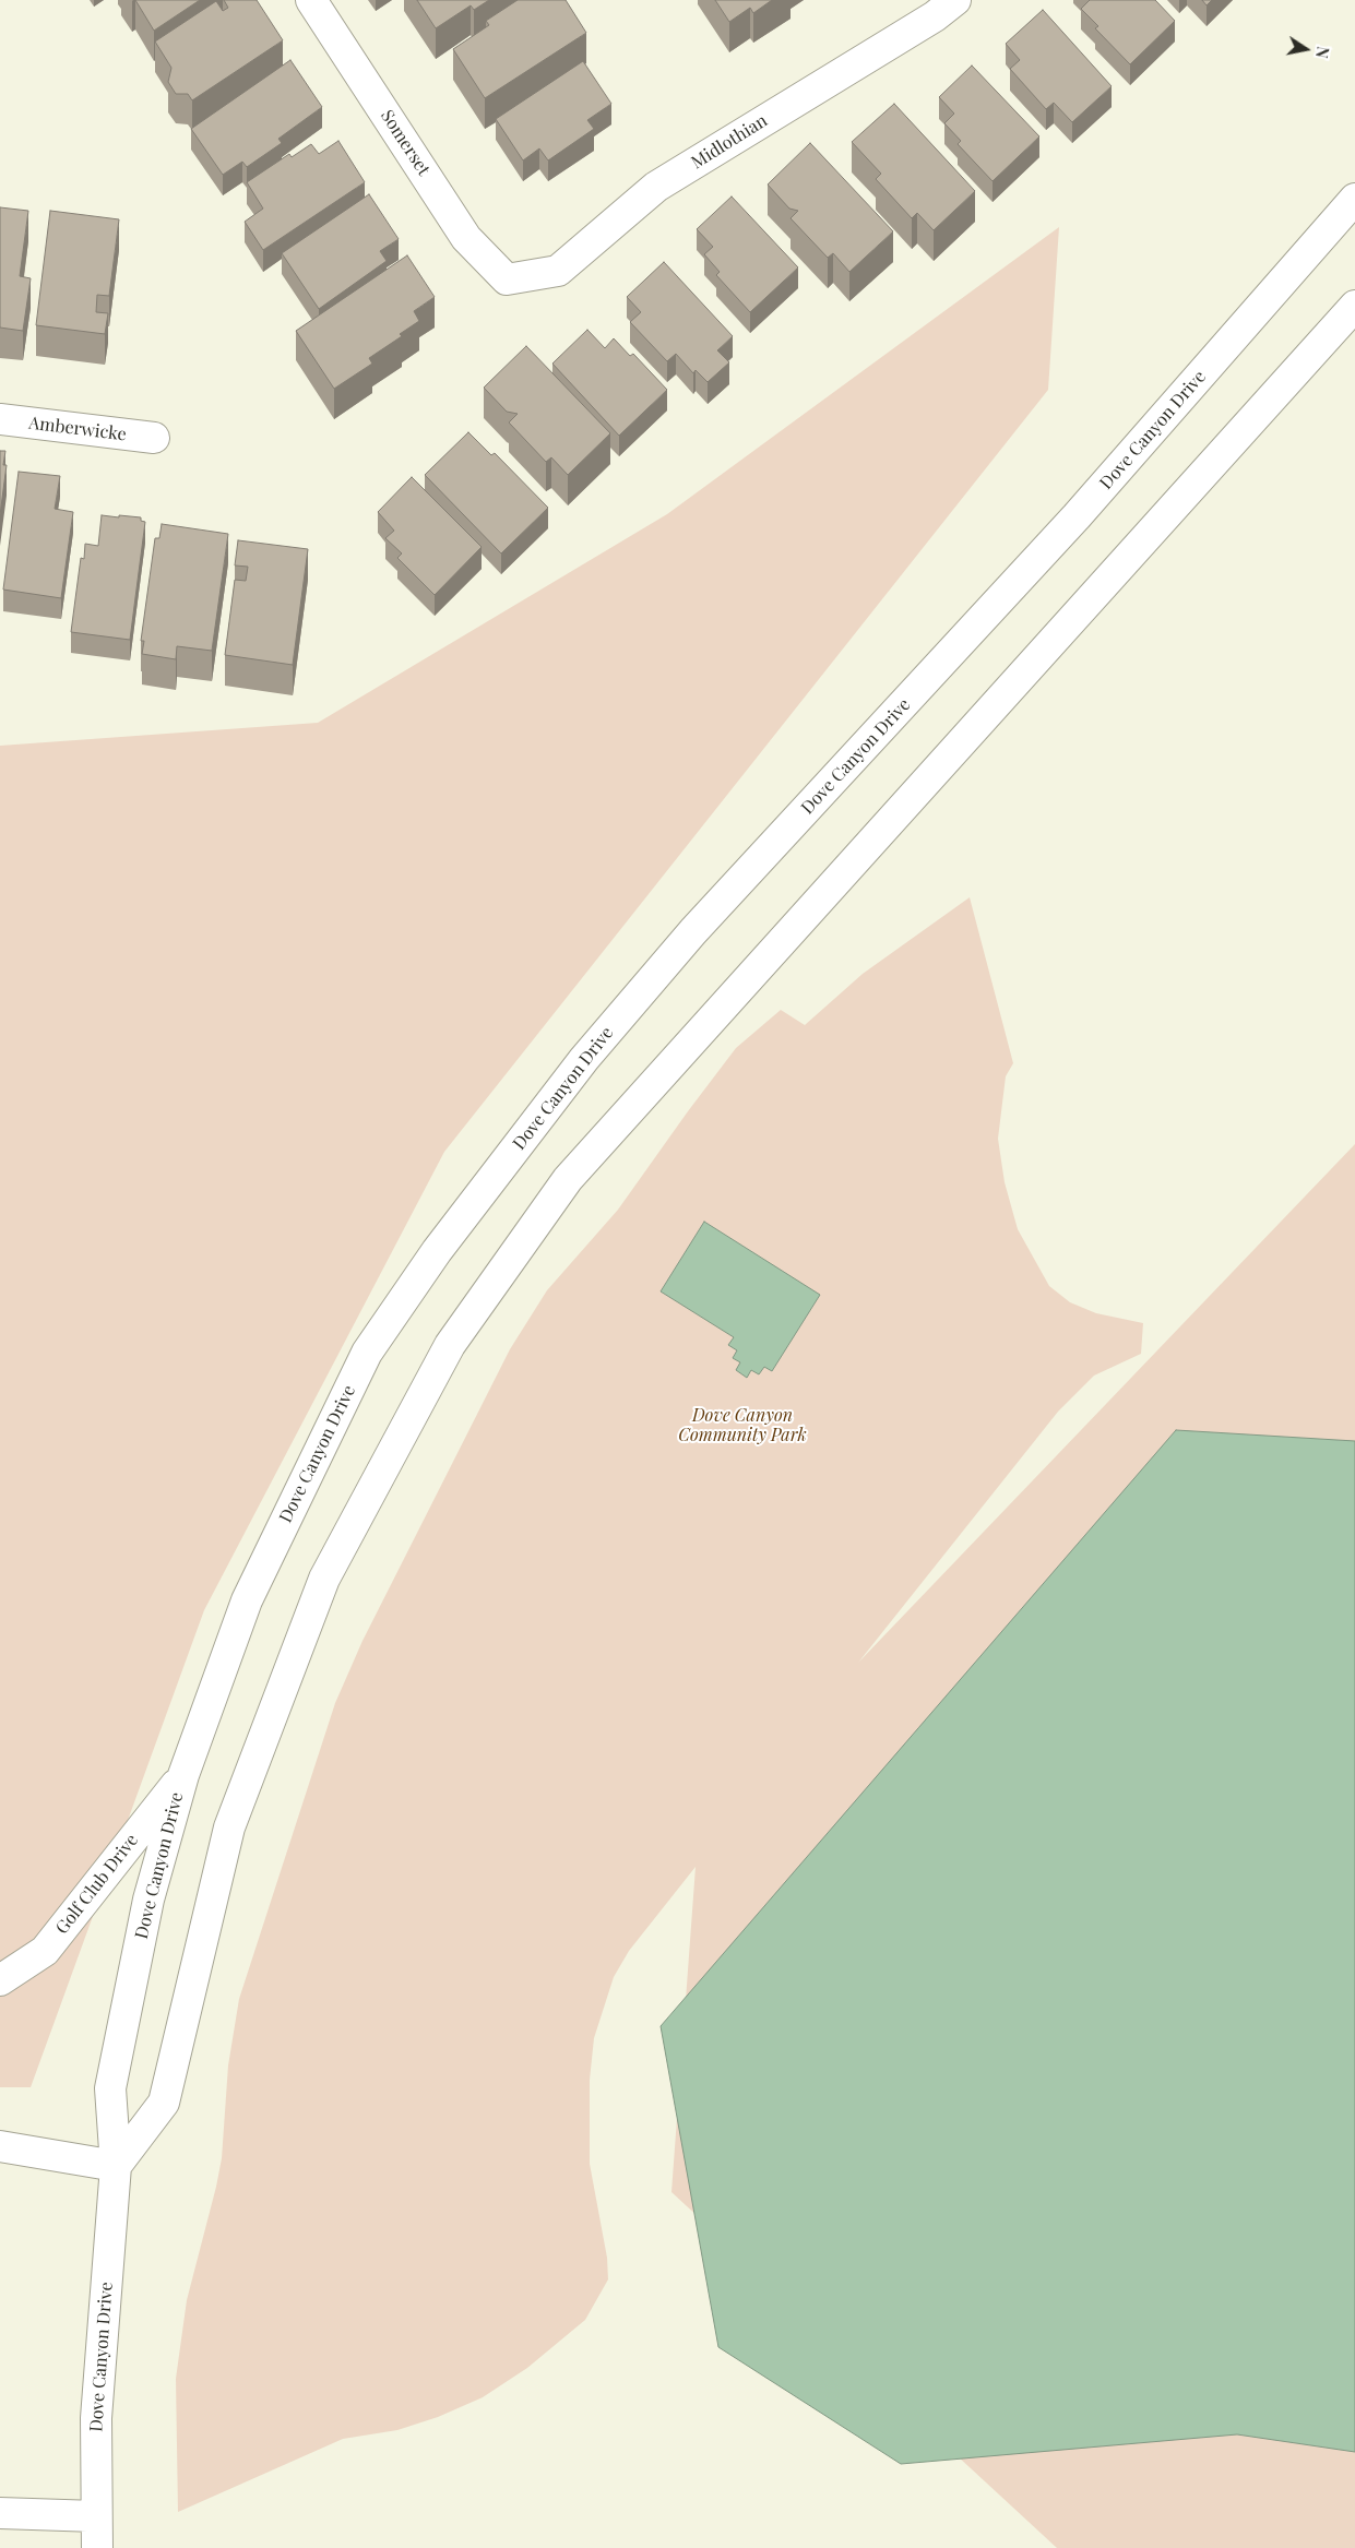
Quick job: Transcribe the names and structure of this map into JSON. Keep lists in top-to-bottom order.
{
  "streets": {
    "street": [
      "Midlothian",
      "Somerset",
      "Amberwicke",
      "Dove Canyon Drive",
      "Golf Club Drive"
    ]
  },
  "crossings": [
    ["Midlothian", "Somerset"],
    ["Dove Canyon Drive", "Golf Club Drive"]
  ],
  "parks": ["Dove Canyon Community Park"],
  "north": "right"
}
